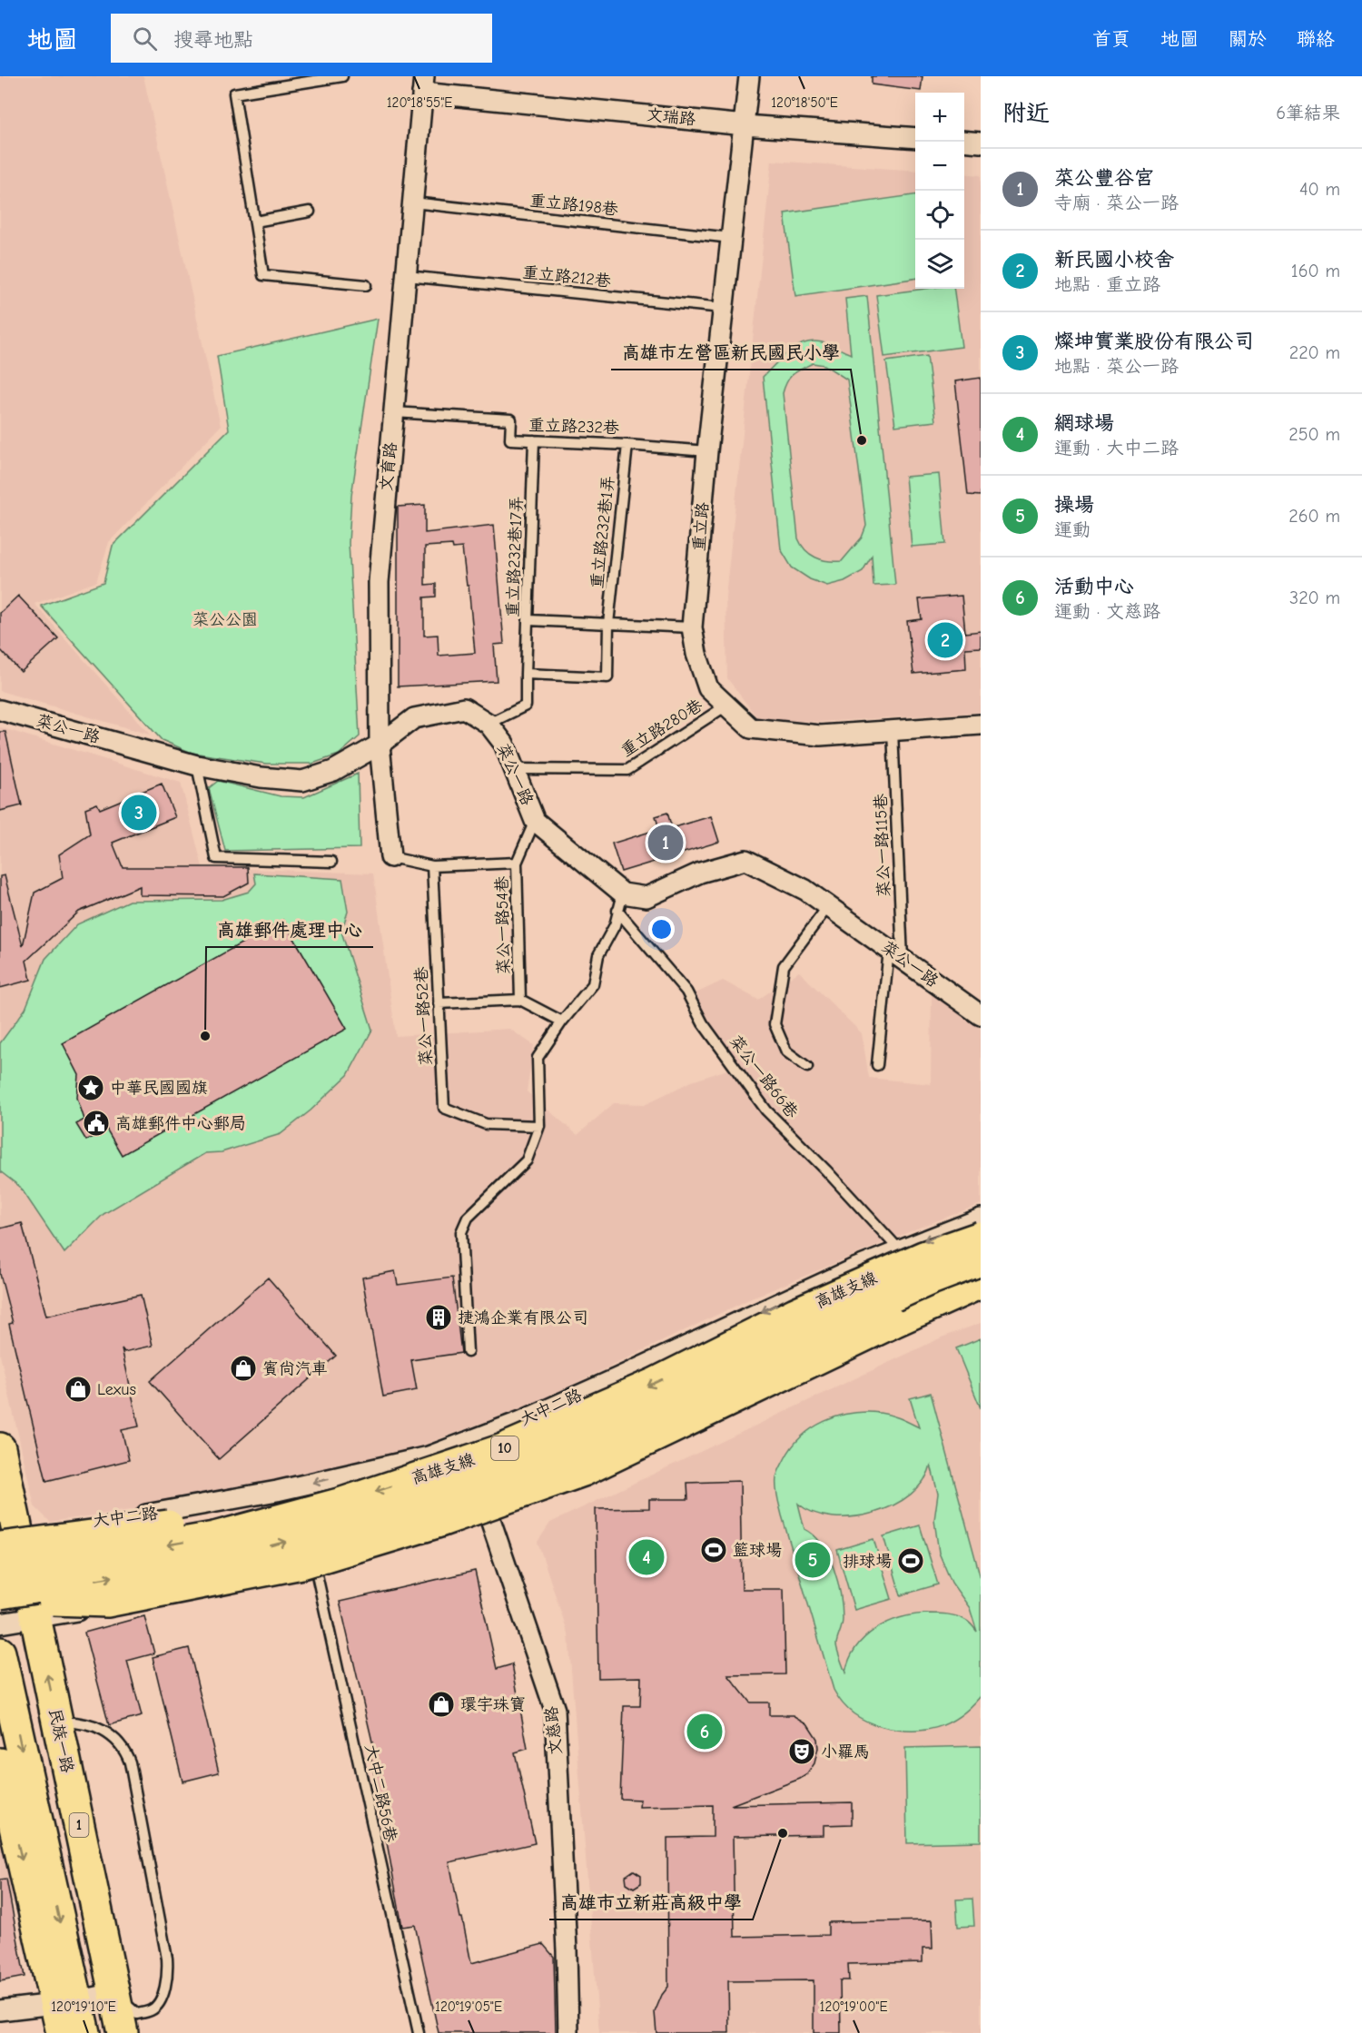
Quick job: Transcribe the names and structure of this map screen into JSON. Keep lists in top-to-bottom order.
{
  "streets": {
    "main road": [
      "高雄支線",
      "10",
      "民族一路",
      "1"
    ],
    "street": [
      "文瑞路",
      "文育路",
      "重立路",
      "菜公一路",
      "大中二路",
      "文慈路"
    ],
    "lane": [
      "重立路198巷",
      "重立路212巷",
      "重立路232巷",
      "重立路232巷1弄",
      "重立路232巷17弄",
      "重立路280巷",
      "菜公一路115巷",
      "菜公一路54巷",
      "菜公一路52巷",
      "菜公一路66巷",
      "大中二路56巷"
    ]
  },
  "crossings": [
    ["文瑞路", "文育路"],
    ["文瑞路", "重立路"],
    ["重立路198巷", "文育路"],
    ["重立路198巷", "重立路"],
    ["重立路212巷", "文育路"],
    ["重立路212巷", "重立路"],
    ["重立路232巷", "文育路"],
    ["重立路232巷", "重立路"],
    ["重立路232巷", "重立路232巷1弄"],
    ["重立路232巷", "重立路232巷17弄"],
    ["文育路", "重立路232巷17弄"],
    ["文育路", "重立路280巷"],
    ["文育路", "菜公一路"],
    ["文育路", "菜公一路54巷"],
    ["文育路", "菜公一路52巷"],
    ["重立路", "重立路280巷"],
    ["重立路", "菜公一路115巷"],
    ["重立路232巷1弄", "重立路232巷17弄"],
    ["重立路232巷17弄", "重立路280巷"],
    ["重立路232巷17弄", "菜公一路"],
    ["重立路232巷17弄", "菜公一路54巷"],
    ["重立路232巷17弄", "菜公一路52巷"],
    ["重立路280巷", "菜公一路"],
    ["重立路280巷", "菜公一路54巷"],
    ["重立路280巷", "菜公一路52巷"],
    ["菜公一路", "菜公一路115巷"],
    ["菜公一路", "菜公一路54巷"],
    ["菜公一路", "菜公一路52巷"],
    ["菜公一路", "菜公一路66巷"],
    ["菜公一路54巷", "菜公一路52巷"],
    ["菜公一路66巷", "大中二路"],
    ["大中二路", "文慈路"],
    ["大中二路", "民族一路"]
  ],
  "parks": ["菜公公園"],
  "places": {
    "other": ["高雄市左營區新民國民小學", "高雄郵件處理中心", "高雄市立新莊高級中學"],
    "place": ["中華民國國旗"],
    "public building": ["高雄郵件中心郵局"],
    "building": ["捷鴻企業有限公司"],
    "shop": ["賓尚汽車", "Lexus", "環宇珠寶"],
    "sports": ["籃球場", "排球場"],
    "theatre": ["小羅馬"]
  },
  "page": {
    "header": "地圖",
    "search": "搜尋地點",
    "nav": [
      "首頁",
      "地圖",
      "關於",
      "聯絡"
    ],
    "heading": ["附近", "6筆結果"],
    "map_buttons": ["+", "−"],
    "list": [
      {
        "mark": "1",
        "name": "菜公豐谷宮",
        "note": "寺廟 · 菜公一路",
        "value": "40 m"
      },
      {
        "mark": "2",
        "name": "新民國小校舍",
        "note": "地點 · 重立路",
        "value": "160 m"
      },
      {
        "mark": "3",
        "name": "燦坤實業股份有限公司",
        "note": "地點 · 菜公一路",
        "value": "220 m"
      },
      {
        "mark": "4",
        "name": "網球場",
        "note": "運動 · 大中二路",
        "value": "250 m"
      },
      {
        "mark": "5",
        "name": "操場",
        "note": "運動",
        "value": "260 m"
      },
      {
        "mark": "6",
        "name": "活動中心",
        "note": "運動 · 文慈路",
        "value": "320 m"
      }
    ],
    "pins": [
      "2",
      "3",
      "1",
      "4",
      "5",
      "6"
    ]
  },
  "coordinates": [
    "120°18'55\"E",
    "120°18'50\"E",
    "120°19'10\"E",
    "120°19'05\"E",
    "120°19'00\"E"
  ]
}
